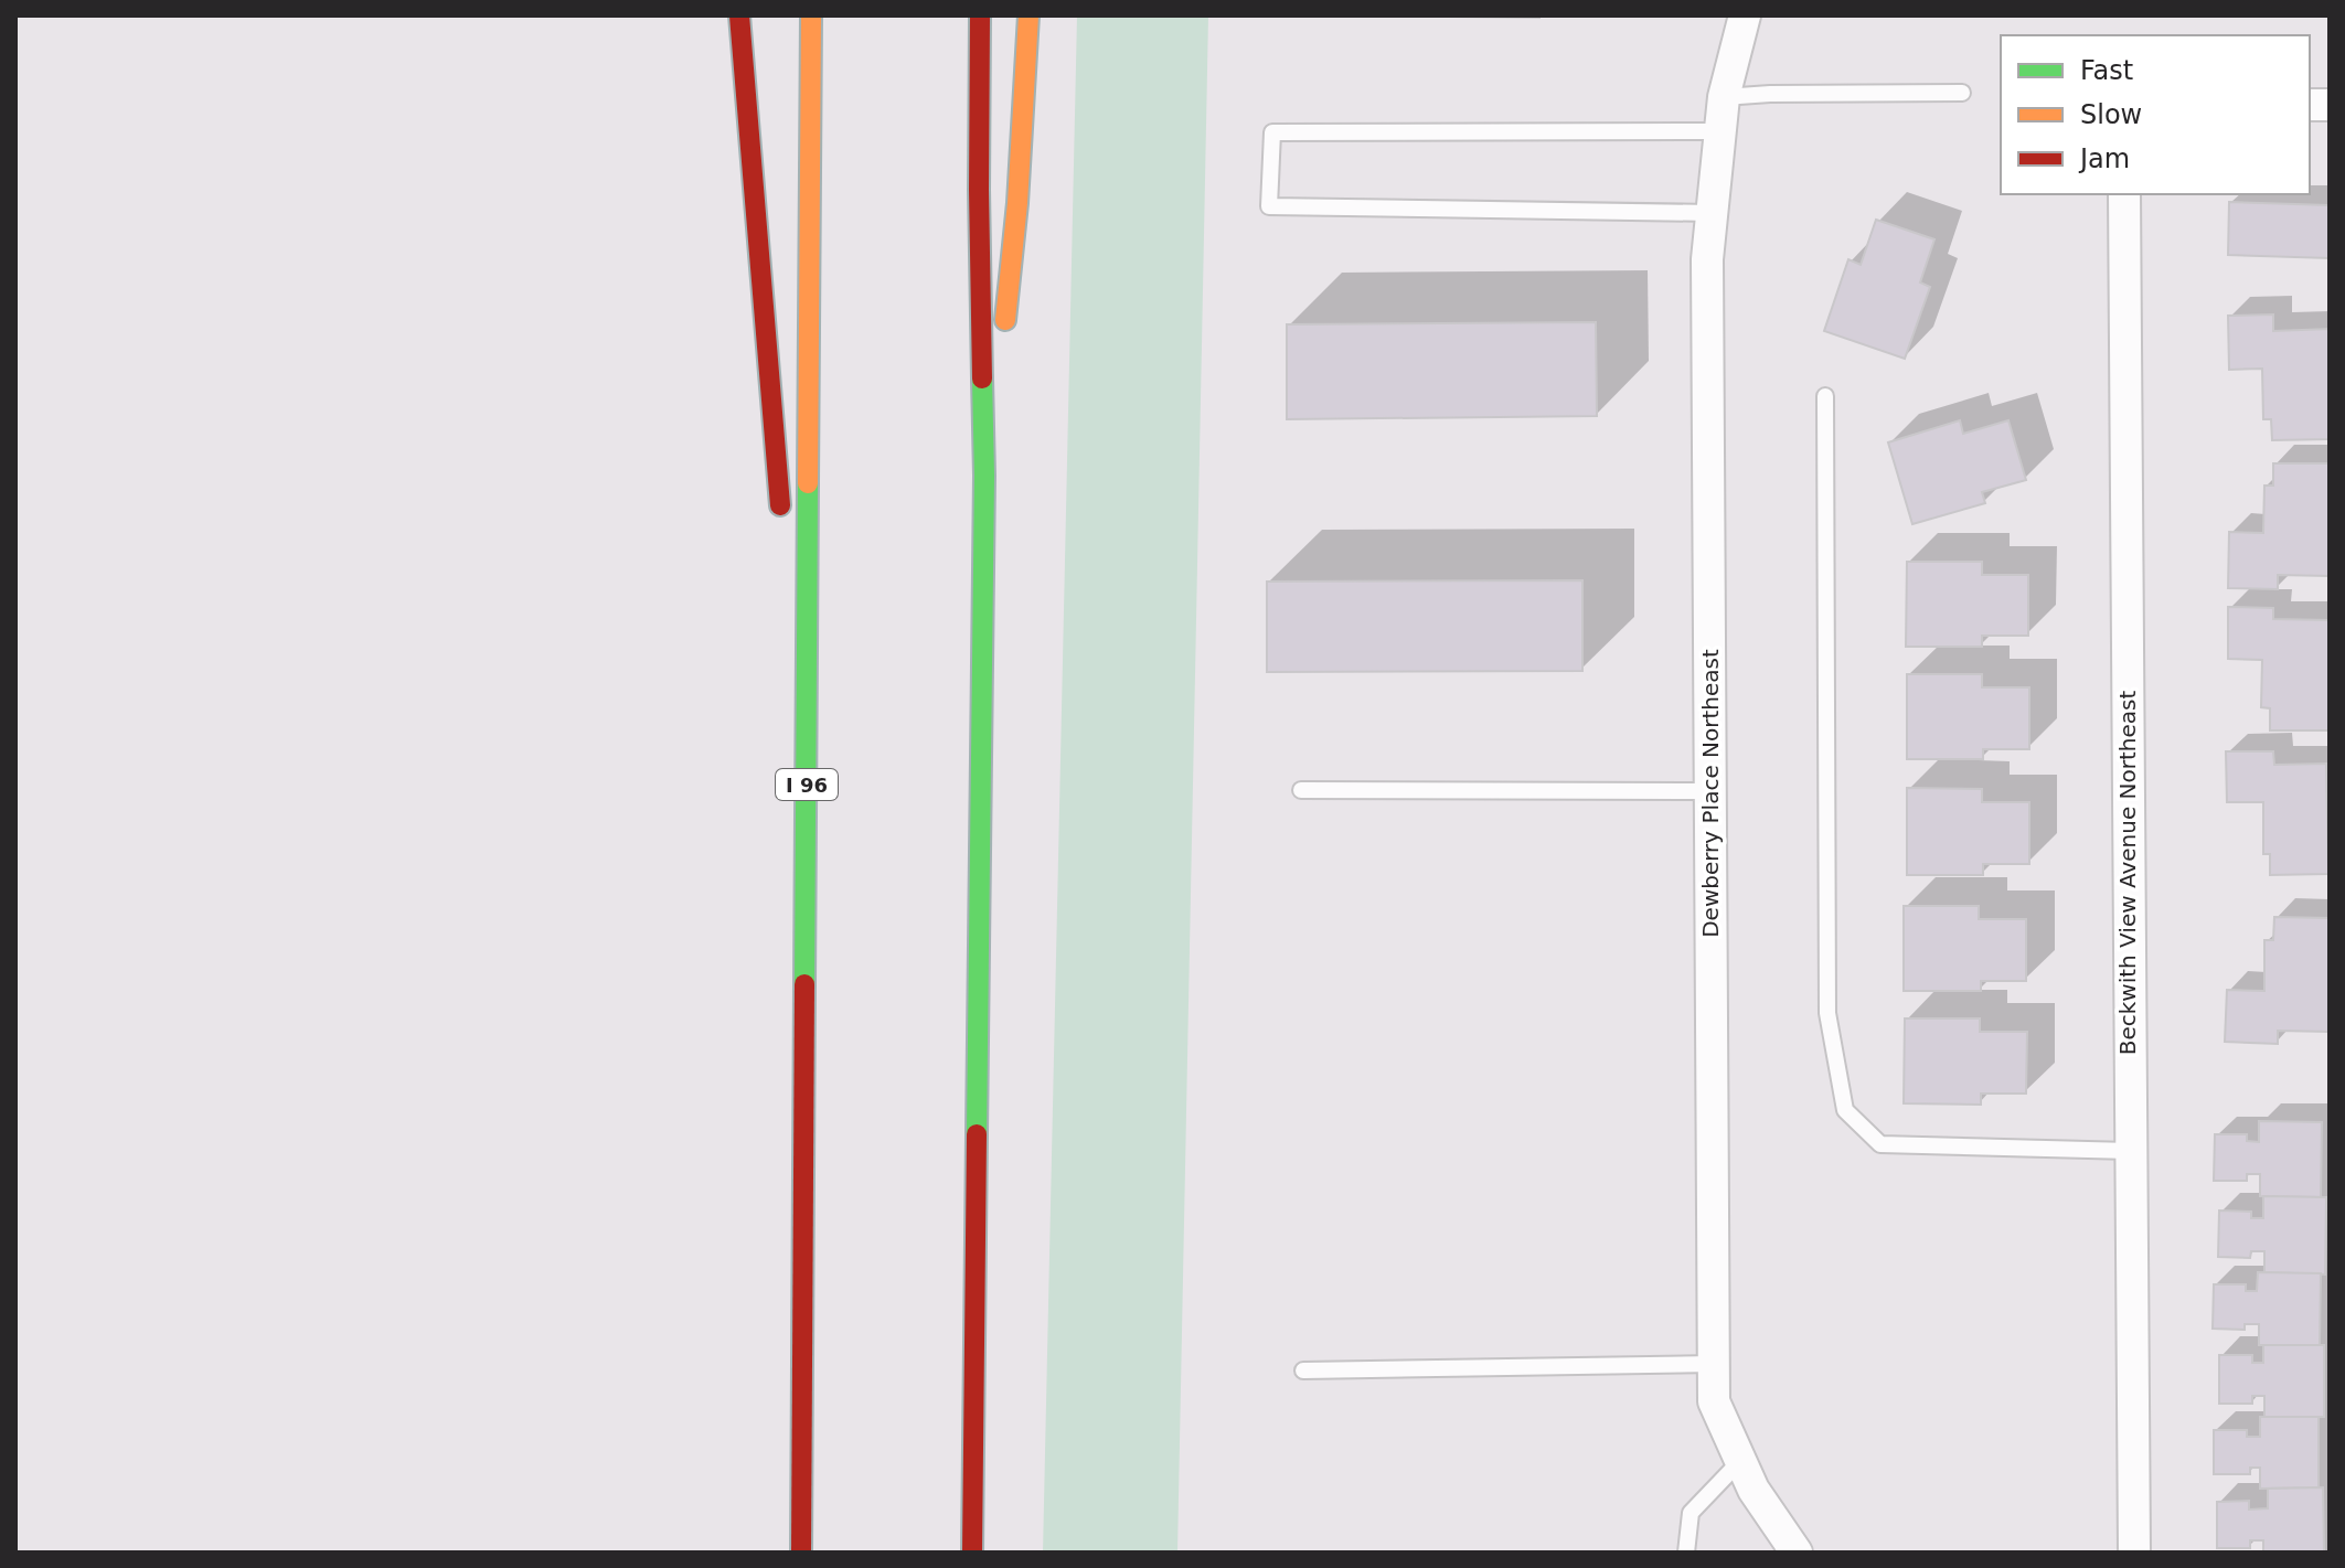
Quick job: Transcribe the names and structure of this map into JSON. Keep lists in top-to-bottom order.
{
  "streets": {
    "highway": ["I 96"],
    "street": ["Dewberry Place Northeast", "Beckwith View Avenue Northeast"]
  },
  "legend": ["Fast", "Slow", "Jam"]
}
